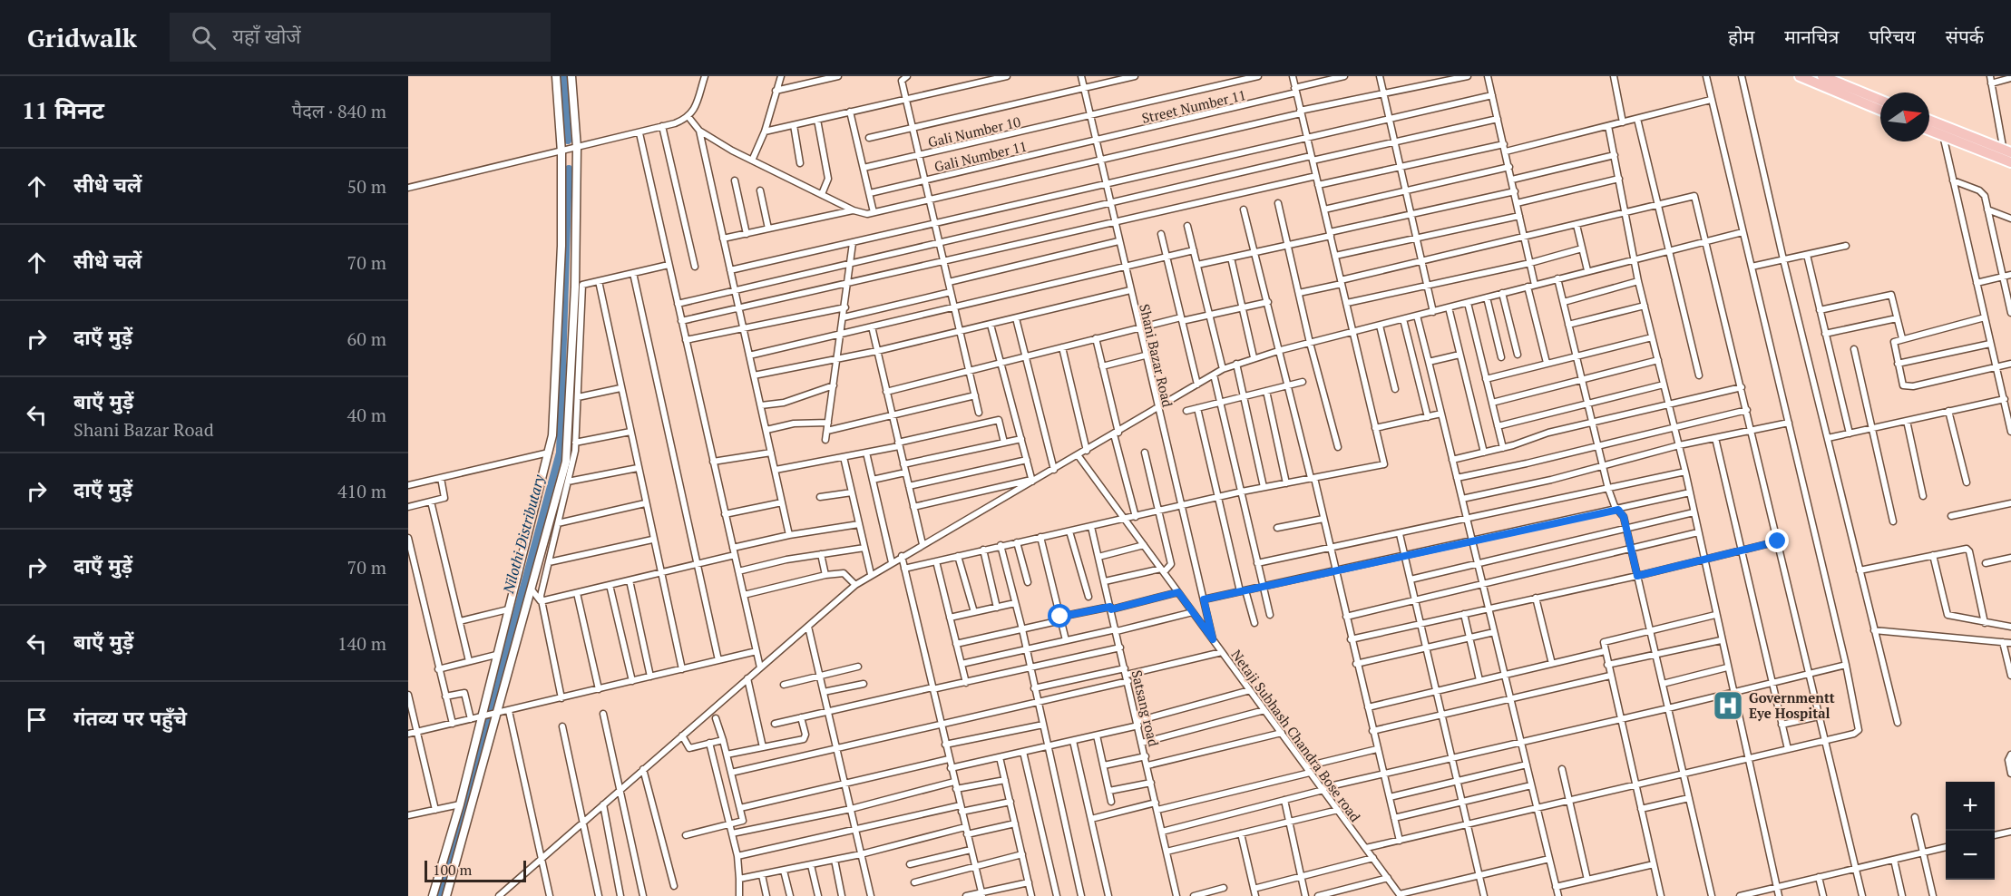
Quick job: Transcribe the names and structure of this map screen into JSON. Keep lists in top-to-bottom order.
{
  "streets": {
    "street": [
      "Street Number 11",
      "Gali Number 10",
      "Gali Number 11",
      "Shani Bazar Road",
      "Satsang road",
      "Netaji Subhash Chandra Bose road"
    ]
  },
  "crossings": [
    ["Street Number 11", "Gali Number 11"],
    ["Street Number 11", "Shani Bazar Road"],
    ["Gali Number 10", "Shani Bazar Road"],
    ["Gali Number 11", "Shani Bazar Road"],
    ["Shani Bazar Road", "Netaji Subhash Chandra Bose road"]
  ],
  "water": ["Nilothi Distributary"],
  "places": {
    "hospital": ["Governmentt Eye Hospital"]
  },
  "scale_bar": "100 m",
  "north": "right",
  "page": {
    "header": "Gridwalk",
    "search": "यहाँ खोजें",
    "nav": [
      "होम",
      "मानचित्र",
      "परिचय",
      "संपर्क"
    ],
    "heading": ["11 मिनट", "पैदल · 840 m"],
    "list": [
      ["सीधे चलें", "50 m"],
      ["सीधे चलें", "70 m"],
      ["दाएँ मुड़ें", "60 m"],
      ["बाएँ मुड़ें", "Shani Bazar Road", "40 m"],
      ["दाएँ मुड़ें", "410 m"],
      ["दाएँ मुड़ें", "70 m"],
      ["बाएँ मुड़ें", "140 m"],
      "गंतव्य पर पहुँचे"
    ],
    "map_buttons": ["+", "−"],
    "scale": "100 m"
  }
}
